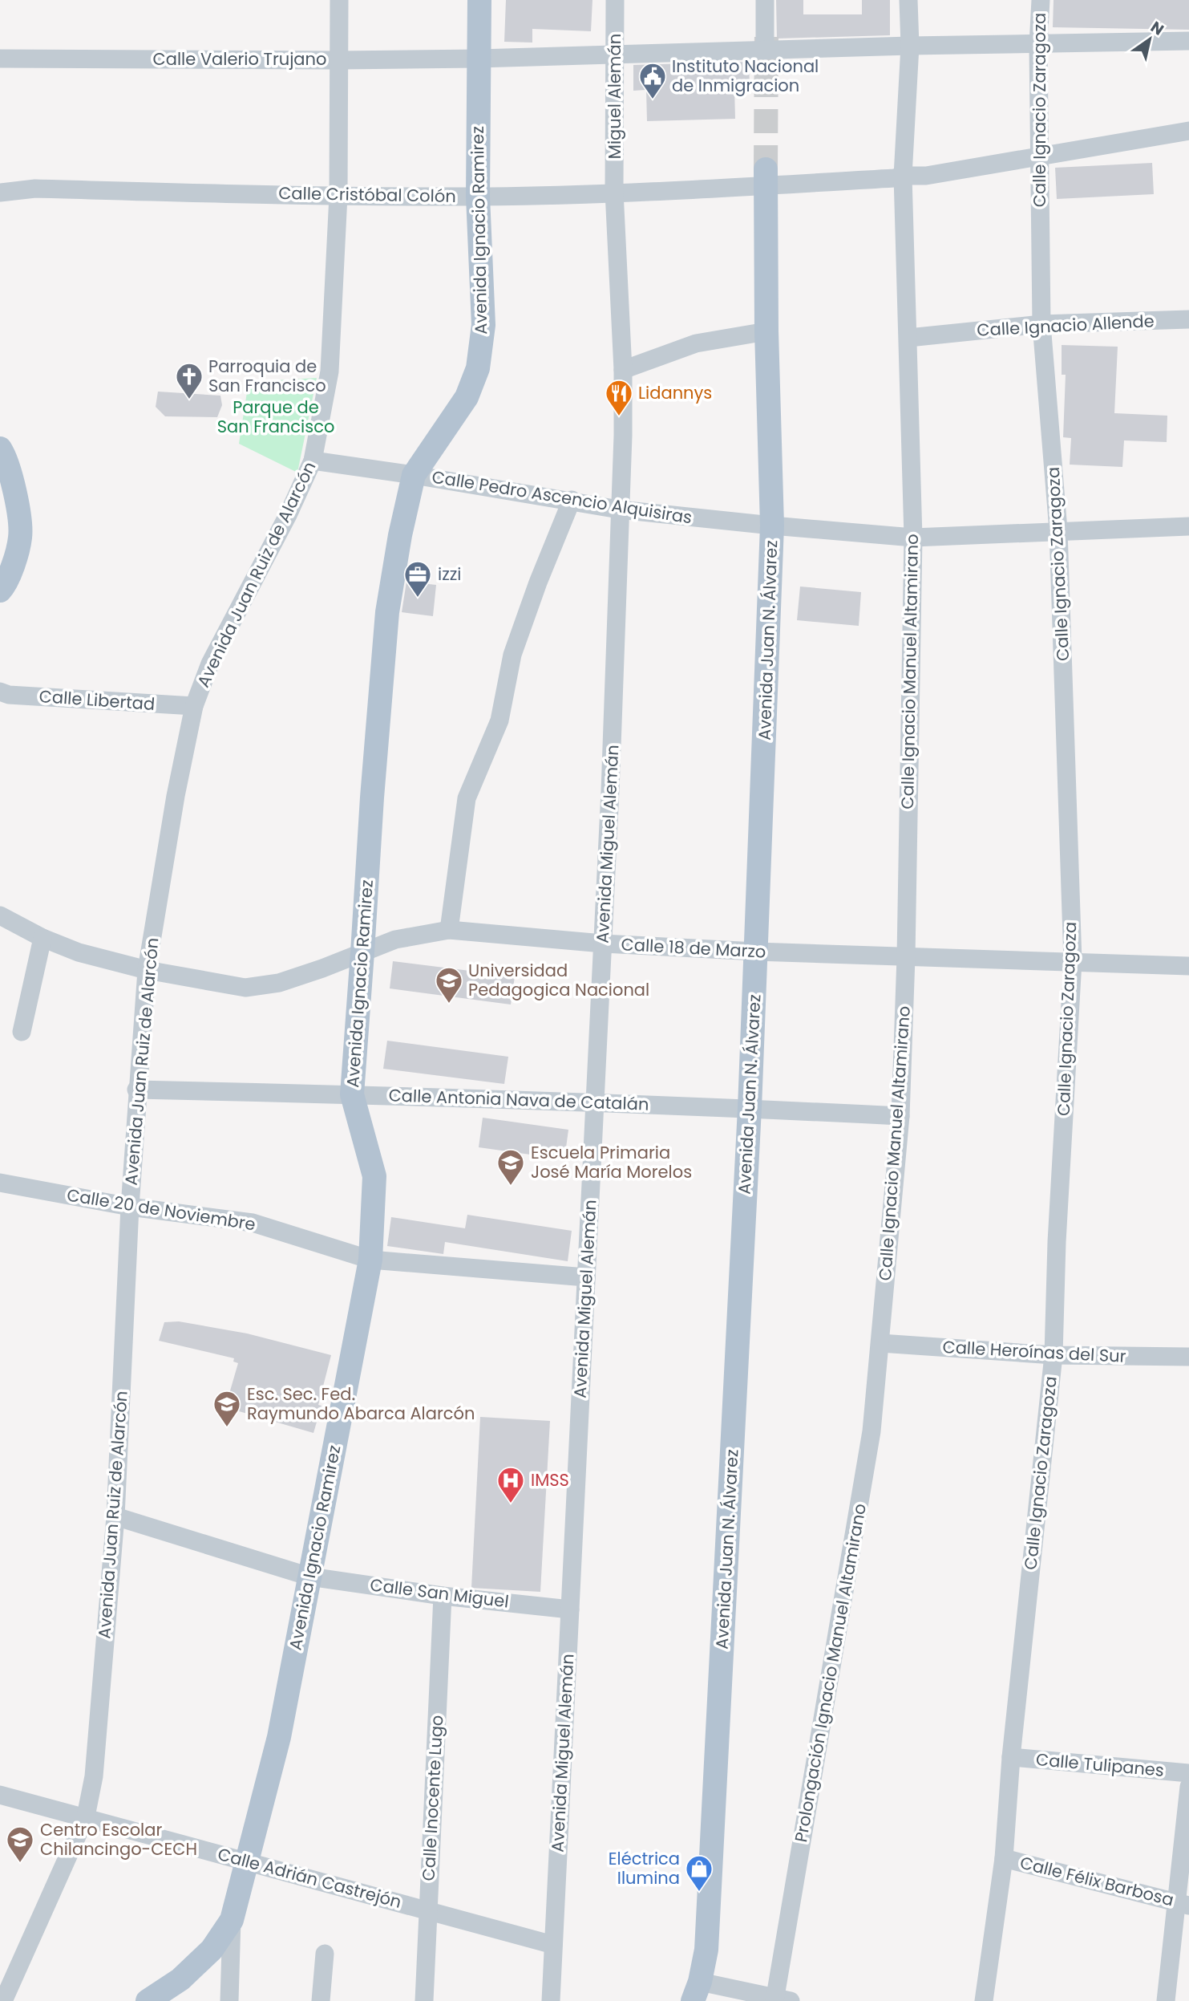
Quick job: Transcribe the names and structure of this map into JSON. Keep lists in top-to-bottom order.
{
  "streets": {
    "main road": ["Avenida Ignacio Ramirez", "Avenida Juan N. Álvarez"],
    "street": [
      "Calle Valerio Trujano",
      "Miguel Alemán",
      "Calle Ignacio Zaragoza",
      "Calle Cristóbal Colón",
      "Calle Ignacio Allende",
      "Calle Pedro Ascencio Alquisiras",
      "Avenida Juan Ruiz de Alarcón",
      "Calle Ignacio Manuel Altamirano",
      "Calle Libertad",
      "Avenida Miguel Alemán",
      "Calle 18 de Marzo",
      "Calle Antonia Nava de Catalán",
      "Calle 20 de Noviembre",
      "Calle Heroínas del Sur",
      "Calle San Miguel",
      "Prolongación Ignacio Manuel Altamirano",
      "Calle Tulipanes",
      "Calle Inocente Lugo",
      "Calle Adrián Castrejón",
      "Calle Félix Barbosa"
    ]
  },
  "crossings": [
    ["Calle Valerio Trujano", "Miguel Alemán"],
    ["Calle Valerio Trujano", "Calle Ignacio Zaragoza"],
    ["Calle Valerio Trujano", "Avenida Ignacio Ramirez"],
    ["Calle Valerio Trujano", "Avenida Juan Ruiz de Alarcón"],
    ["Calle Valerio Trujano", "Calle Ignacio Manuel Altamirano"],
    ["Miguel Alemán", "Calle Cristóbal Colón"],
    ["Miguel Alemán", "Avenida Miguel Alemán"],
    ["Calle Ignacio Zaragoza", "Calle Cristóbal Colón"],
    ["Calle Ignacio Zaragoza", "Calle Ignacio Allende"],
    ["Calle Ignacio Zaragoza", "Calle Pedro Ascencio Alquisiras"],
    ["Calle Ignacio Zaragoza", "Calle 18 de Marzo"],
    ["Calle Ignacio Zaragoza", "Calle Heroínas del Sur"],
    ["Calle Ignacio Zaragoza", "Calle Tulipanes"],
    ["Calle Ignacio Zaragoza", "Calle Félix Barbosa"],
    ["Calle Cristóbal Colón", "Avenida Ignacio Ramirez"],
    ["Calle Cristóbal Colón", "Avenida Juan Ruiz de Alarcón"],
    ["Calle Cristóbal Colón", "Avenida Juan N. Álvarez"],
    ["Calle Cristóbal Colón", "Calle Ignacio Manuel Altamirano"],
    ["Calle Cristóbal Colón", "Avenida Miguel Alemán"],
    ["Avenida Ignacio Ramirez", "Calle Pedro Ascencio Alquisiras"],
    ["Avenida Ignacio Ramirez", "Calle 18 de Marzo"],
    ["Avenida Ignacio Ramirez", "Calle Antonia Nava de Catalán"],
    ["Avenida Ignacio Ramirez", "Calle 20 de Noviembre"],
    ["Avenida Ignacio Ramirez", "Calle San Miguel"],
    ["Avenida Ignacio Ramirez", "Calle Adrián Castrejón"],
    ["Calle Ignacio Allende", "Calle Ignacio Manuel Altamirano"],
    ["Calle Pedro Ascencio Alquisiras", "Avenida Juan Ruiz de Alarcón"],
    ["Calle Pedro Ascencio Alquisiras", "Avenida Juan N. Álvarez"],
    ["Calle Pedro Ascencio Alquisiras", "Calle Ignacio Manuel Altamirano"],
    ["Calle Pedro Ascencio Alquisiras", "Avenida Miguel Alemán"],
    ["Avenida Juan Ruiz de Alarcón", "Calle Libertad"],
    ["Avenida Juan Ruiz de Alarcón", "Calle 18 de Marzo"],
    ["Avenida Juan Ruiz de Alarcón", "Calle Antonia Nava de Catalán"],
    ["Avenida Juan Ruiz de Alarcón", "Calle 20 de Noviembre"],
    ["Avenida Juan Ruiz de Alarcón", "Calle San Miguel"],
    ["Avenida Juan Ruiz de Alarcón", "Calle Adrián Castrejón"],
    ["Avenida Juan N. Álvarez", "Calle 18 de Marzo"],
    ["Avenida Juan N. Álvarez", "Calle Antonia Nava de Catalán"],
    ["Calle Ignacio Manuel Altamirano", "Calle 18 de Marzo"],
    ["Calle Ignacio Manuel Altamirano", "Calle Antonia Nava de Catalán"],
    ["Calle Ignacio Manuel Altamirano", "Calle Heroínas del Sur"],
    ["Calle Ignacio Manuel Altamirano", "Prolongación Ignacio Manuel Altamirano"],
    ["Avenida Miguel Alemán", "Calle 18 de Marzo"],
    ["Avenida Miguel Alemán", "Calle Antonia Nava de Catalán"],
    ["Avenida Miguel Alemán", "Calle 20 de Noviembre"],
    ["Avenida Miguel Alemán", "Calle San Miguel"],
    ["Avenida Miguel Alemán", "Calle Adrián Castrejón"],
    ["Calle Heroínas del Sur", "Prolongación Ignacio Manuel Altamirano"],
    ["Calle San Miguel", "Calle Inocente Lugo"],
    ["Calle Inocente Lugo", "Calle Adrián Castrejón"]
  ],
  "parks": ["Parque de San Francisco"],
  "places": {
    "public building": ["Instituto Nacional de Inmigracion"],
    "church": ["Parroquia de San Francisco"],
    "restaurant": ["Lidannys"],
    "office": ["izzi"],
    "school or university": [
      "Universidad Pedagogica Nacional",
      "Escuela Primaria José María Morelos",
      "Esc. Sec. Fed. Raymundo Abarca Alarcón",
      "Centro Escolar Chilancingo-CECH"
    ],
    "hospital": ["IMSS"],
    "shop": ["Eléctrica Ilumina"]
  },
  "north": "top right"
}
